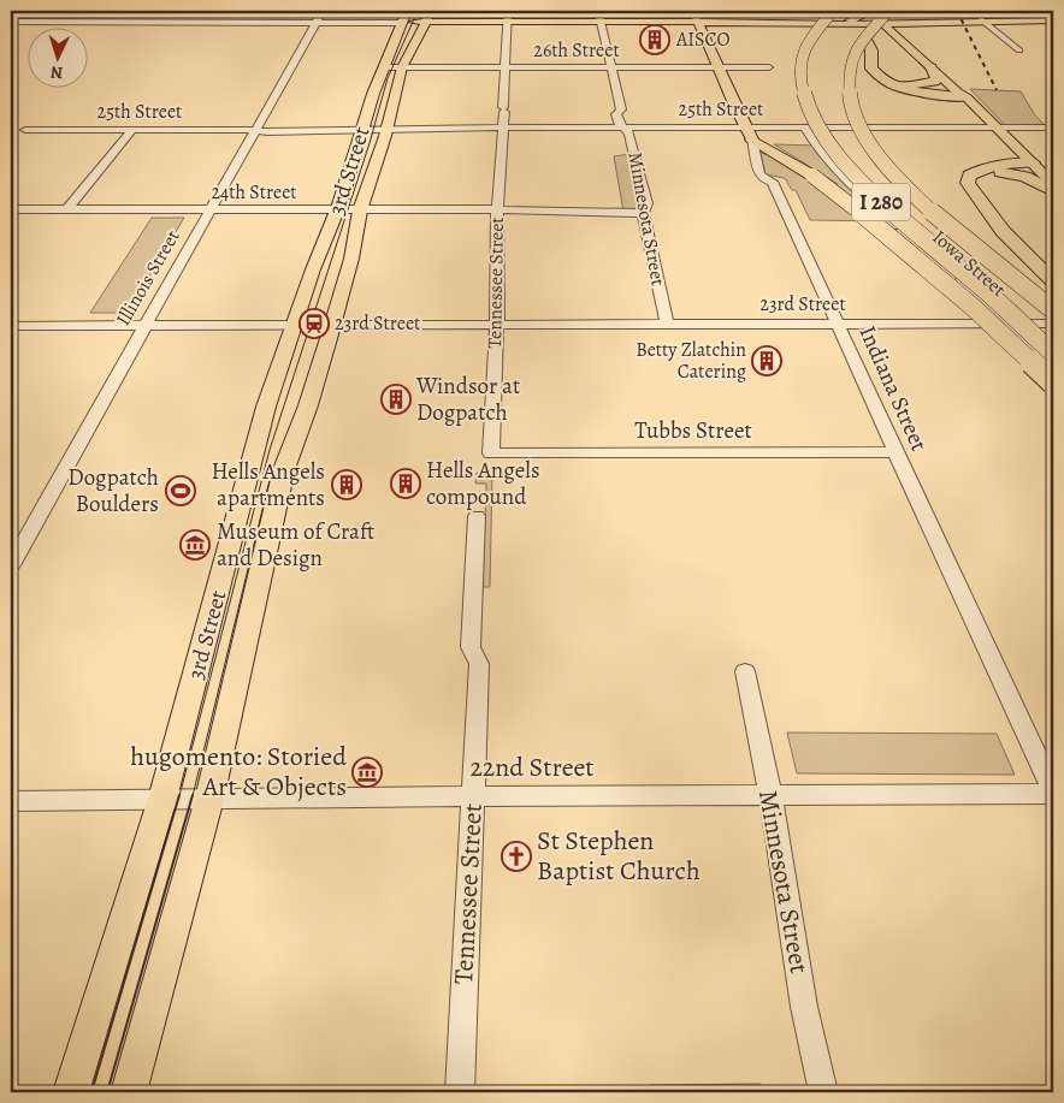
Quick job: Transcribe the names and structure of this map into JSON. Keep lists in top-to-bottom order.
{
  "streets": {
    "highway": ["I 280"],
    "main road": ["3rd Street", "Indiana Street"],
    "street": [
      "26th Street",
      "25th Street",
      "24th Street",
      "Minnesota Street",
      "Iowa Street",
      "Illinois Street",
      "Tennessee Street",
      "23rd Street",
      "Tubbs Street",
      "22nd Street"
    ]
  },
  "crossings": [
    ["26th Street", "3rd Street"],
    ["26th Street", "Minnesota Street"],
    ["26th Street", "Tennessee Street"],
    ["26th Street", "Indiana Street"],
    ["25th Street", "3rd Street"],
    ["25th Street", "Minnesota Street"],
    ["25th Street", "Iowa Street"],
    ["25th Street", "Illinois Street"],
    ["25th Street", "Tennessee Street"],
    ["25th Street", "Indiana Street"],
    ["3rd Street", "24th Street"],
    ["3rd Street", "23rd Street"],
    ["3rd Street", "22nd Street"],
    ["24th Street", "Minnesota Street"],
    ["24th Street", "Illinois Street"],
    ["24th Street", "Tennessee Street"],
    ["Minnesota Street", "23rd Street"],
    ["Minnesota Street", "22nd Street"],
    ["Iowa Street", "23rd Street"],
    ["Illinois Street", "23rd Street"],
    ["Tennessee Street", "23rd Street"],
    ["Tennessee Street", "Tubbs Street"],
    ["Tennessee Street", "22nd Street"],
    ["23rd Street", "Indiana Street"],
    ["Indiana Street", "Tubbs Street"],
    ["Indiana Street", "22nd Street"]
  ],
  "places": {
    "building": [
      "AISCO",
      "Betty Zlatchin Catering",
      "Windsor at Dogpatch",
      "Hells Angels compound",
      "Hells Angels apartments"
    ],
    "station": ["23rd Street"],
    "sports": ["Dogpatch Boulders"],
    "museum": ["Museum of Craft and Design", "hugomento: Storied Art & Objects"],
    "church": ["St Stephen Baptist Church"]
  },
  "north": "bottom"
}
